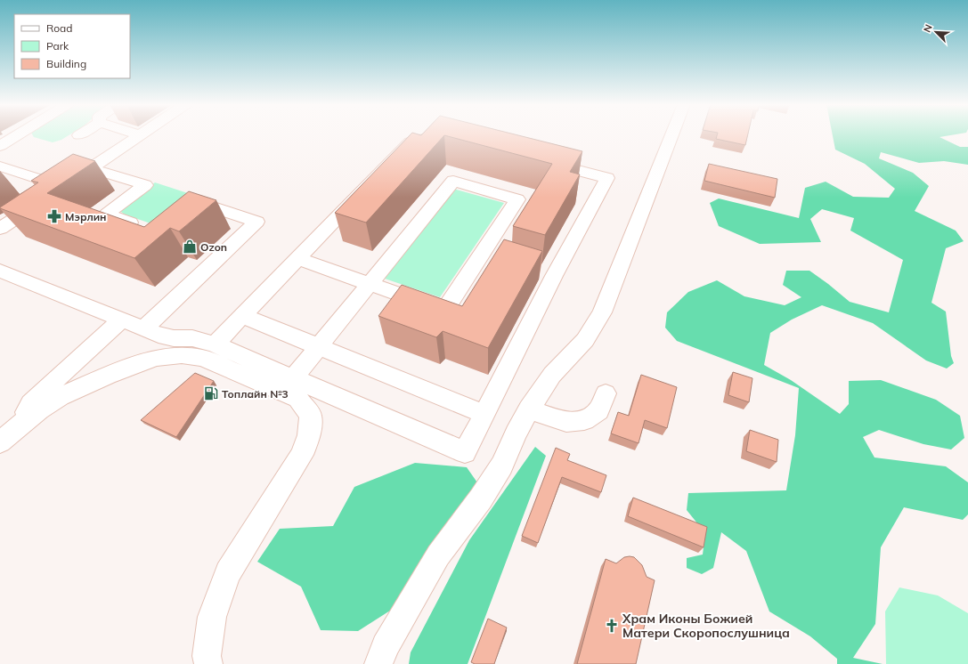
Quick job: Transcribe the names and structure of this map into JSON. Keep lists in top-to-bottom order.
{
  "places": {
    "pharmacy": ["Мэрлин"],
    "shop": ["Ozon"],
    "fuel station": ["Топлайн №3"],
    "church": ["Храм Иконы Божией Матери Скоропослушница"]
  },
  "legend": ["Road", "Park", "Building"],
  "north": "top left"
}
